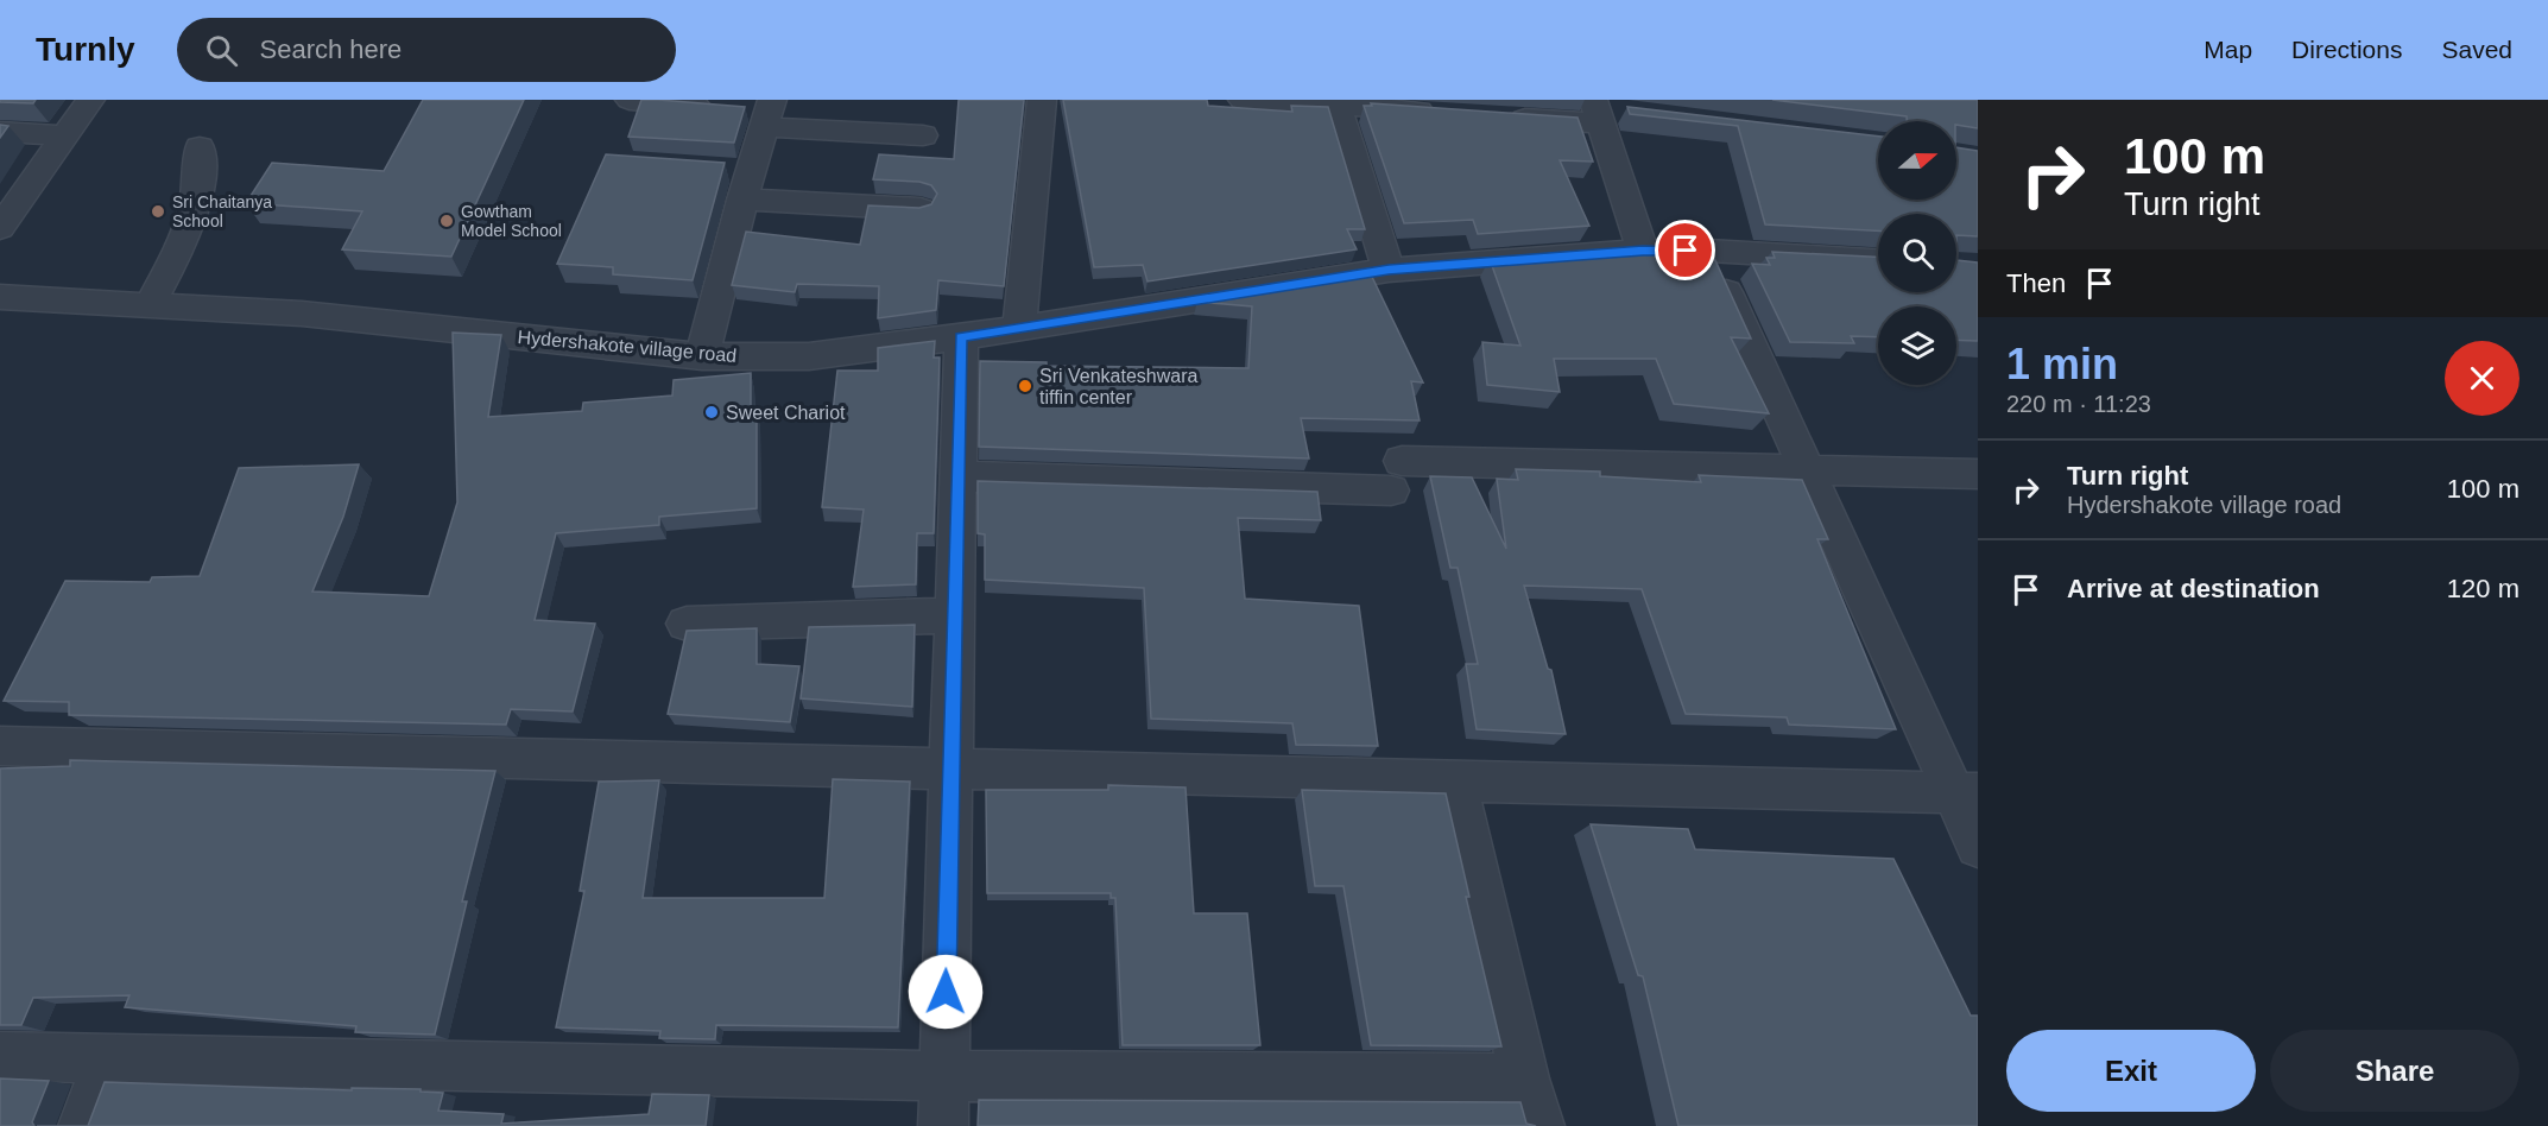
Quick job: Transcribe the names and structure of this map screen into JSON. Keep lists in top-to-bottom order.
{
  "streets": {
    "street": ["Hydershakote village road"]
  },
  "places": [
    "Sri Chaitanya School",
    "Gowtham Model School",
    "Sri Venkateshwara tiffin center",
    "Sweet Chariot"
  ],
  "north": "right",
  "page": {
    "header": "Turnly",
    "search": "Search here",
    "nav": ["Map", "Directions", "Saved"],
    "turn": ["100 m", "Turn right"],
    "then": "Then",
    "heading": ["1 min", "220 m · 11:23"],
    "list": [
      {
        "name": "Turn right",
        "note": "Hydershakote village road",
        "value": "100 m"
      },
      {
        "name": "Arrive at destination",
        "value": "120 m"
      }
    ],
    "buttons": ["Exit", "Share"]
  }
}
